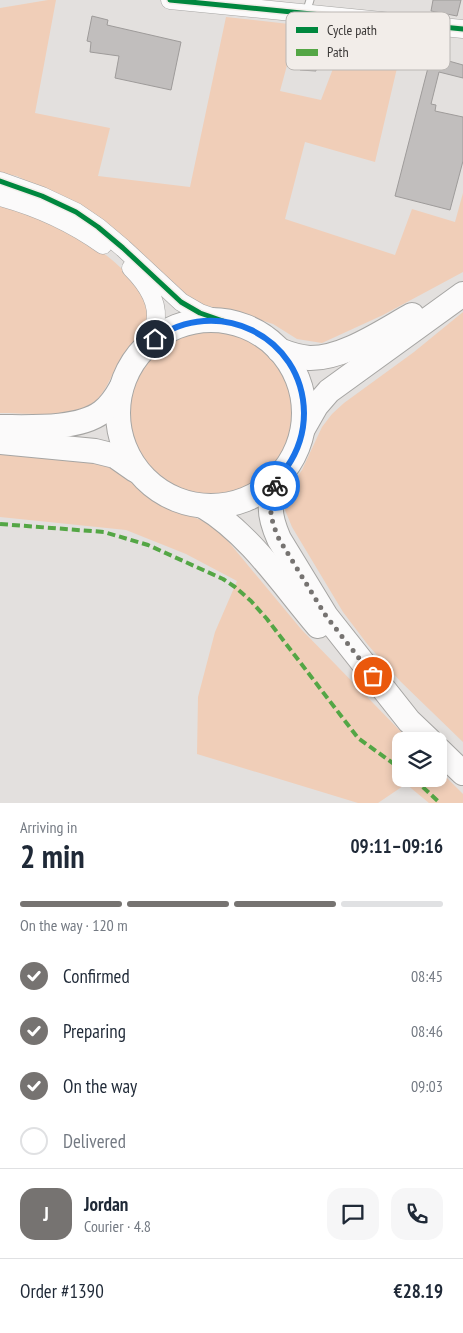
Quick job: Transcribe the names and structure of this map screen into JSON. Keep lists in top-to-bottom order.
{
  "legend": ["Cycle path", "Path"],
  "page": {
    "heading": ["2 min", "Arriving in", "09:11–09:16"],
    "panel": [
      "Jordan",
      "Courier · 4.8",
      "Order #1390",
      "€28.19"
    ],
    "bar": "On the way · 120 m",
    "list": [
      ["Confirmed", "08:45"],
      ["Preparing", "08:46"],
      ["On the way", "09:03"],
      "Delivered"
    ],
    "round": "J"
  }
}
